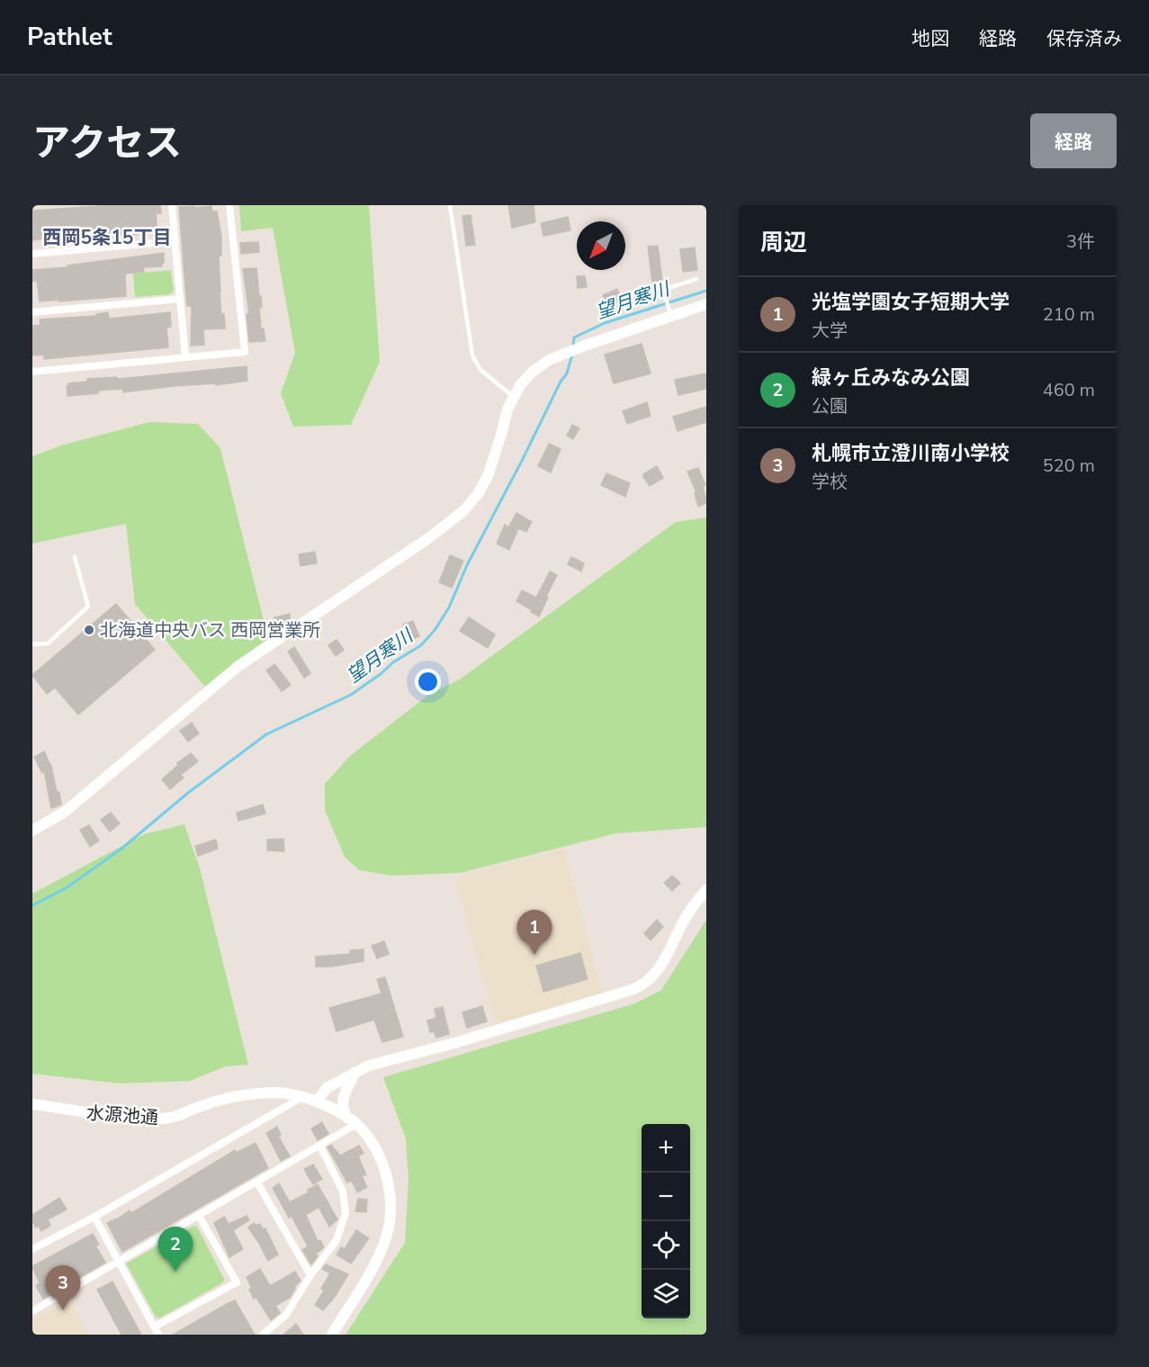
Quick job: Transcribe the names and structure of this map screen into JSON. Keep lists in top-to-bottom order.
{
  "streets": {
    "street": ["水源池通"]
  },
  "districts": ["西岡5条15丁目"],
  "water": ["望月寒川"],
  "places": ["北海道中央バス 西岡営業所"],
  "north": "bottom left",
  "page": {
    "header": "Pathlet",
    "nav": ["地図", "経路", "保存済み"],
    "title": "アクセス",
    "buttons": "経路",
    "heading": ["周辺", "3件"],
    "list": [
      {
        "mark": "1",
        "name": "光塩学園女子短期大学",
        "note": "大学",
        "value": "210 m"
      },
      {
        "mark": "2",
        "name": "緑ヶ丘みなみ公園",
        "note": "公園",
        "value": "460 m"
      },
      {
        "mark": "3",
        "name": "札幌市立澄川南小学校",
        "note": "学校",
        "value": "520 m"
      }
    ],
    "pins": ["1", "2", "3"],
    "map_buttons": ["+", "−"]
  }
}
